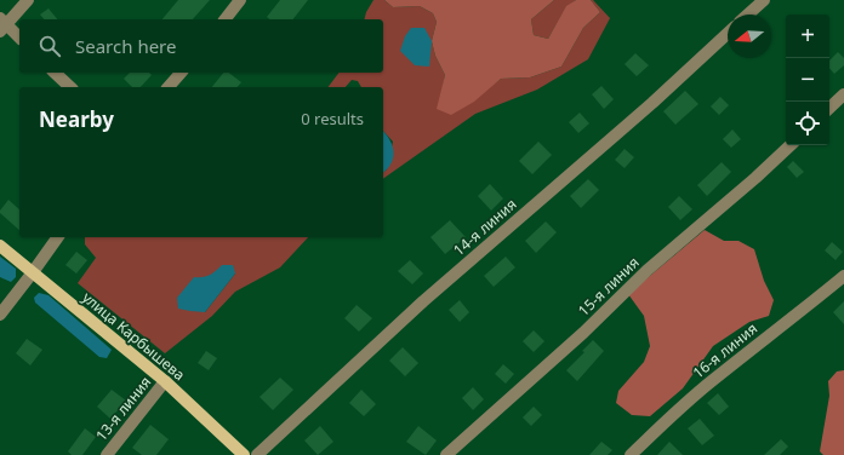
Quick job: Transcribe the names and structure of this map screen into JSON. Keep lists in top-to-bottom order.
{
  "streets": {
    "main road": ["улица Карбышева"],
    "street": [
      "14-я линия",
      "15-я линия",
      "16-я линия",
      "13-я линия"
    ]
  },
  "crossings": [
    ["улица Карбышева", "13-я линия"]
  ],
  "north": "left",
  "page": {
    "map_buttons": ["+", "−"],
    "search": "Search here",
    "heading": ["Nearby", "0 results"]
  }
}
